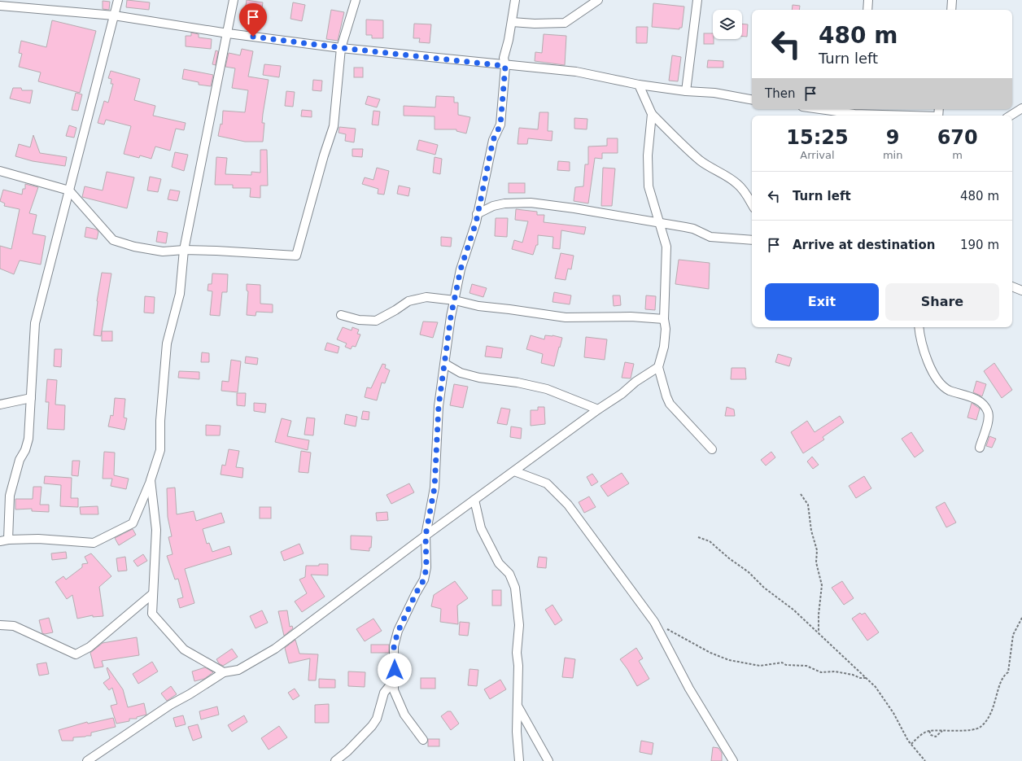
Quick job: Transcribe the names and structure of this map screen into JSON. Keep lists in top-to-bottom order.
{
  "page": {
    "turn": ["480 m", "Turn left"],
    "then": "Then",
    "eta": [
      "15:25",
      "Arrival",
      "9",
      "min",
      "670",
      "m"
    ],
    "list": [
      {
        "name": "Turn left",
        "value": "480 m"
      },
      {
        "name": "Arrive at destination",
        "value": "190 m"
      }
    ],
    "buttons": ["Exit", "Share"]
  }
}
